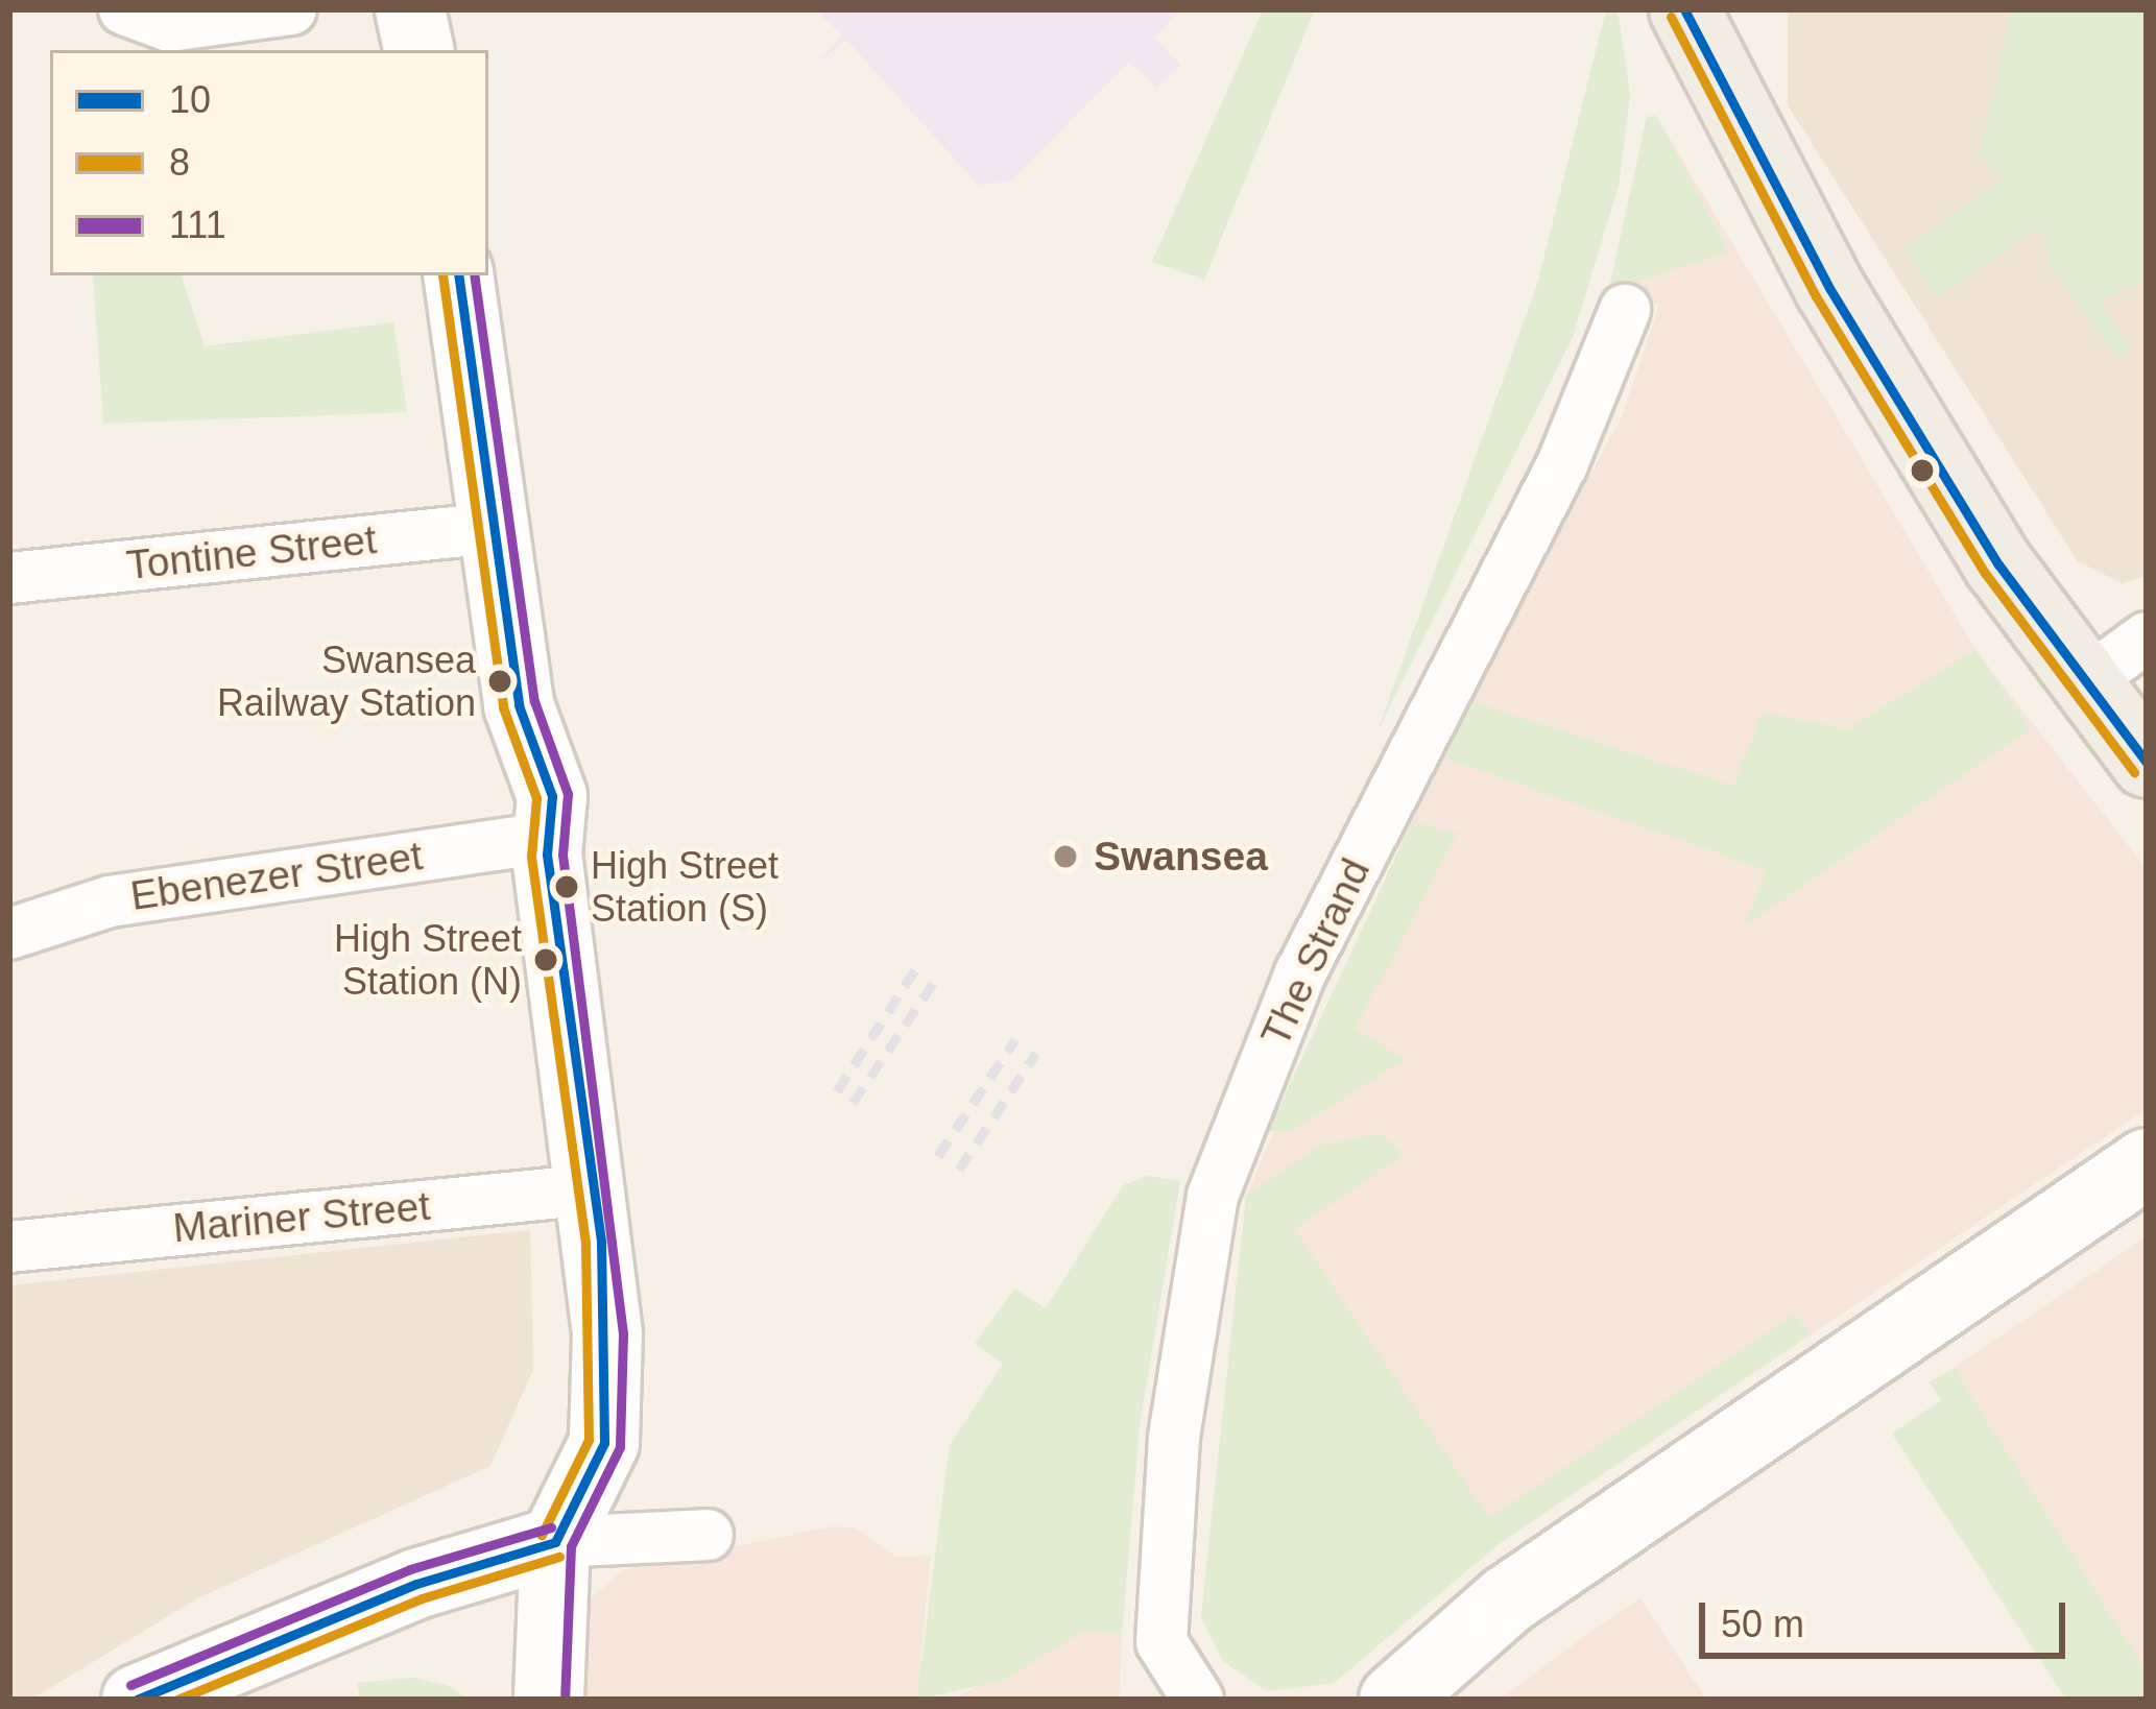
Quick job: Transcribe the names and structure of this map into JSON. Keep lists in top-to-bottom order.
{
  "streets": {
    "street": [
      "Tontine Street",
      "Ebenezer Street",
      "The Strand",
      "Mariner Street"
    ]
  },
  "places": [
    "Swansea Railway Station",
    "Swansea",
    "High Street Station (S)",
    "High Street Station (N)"
  ],
  "lines": ["transit line 10", "transit line 8", "transit line 111"],
  "legend": ["10", "8", "111"],
  "scale_bar": "50 m"
}
